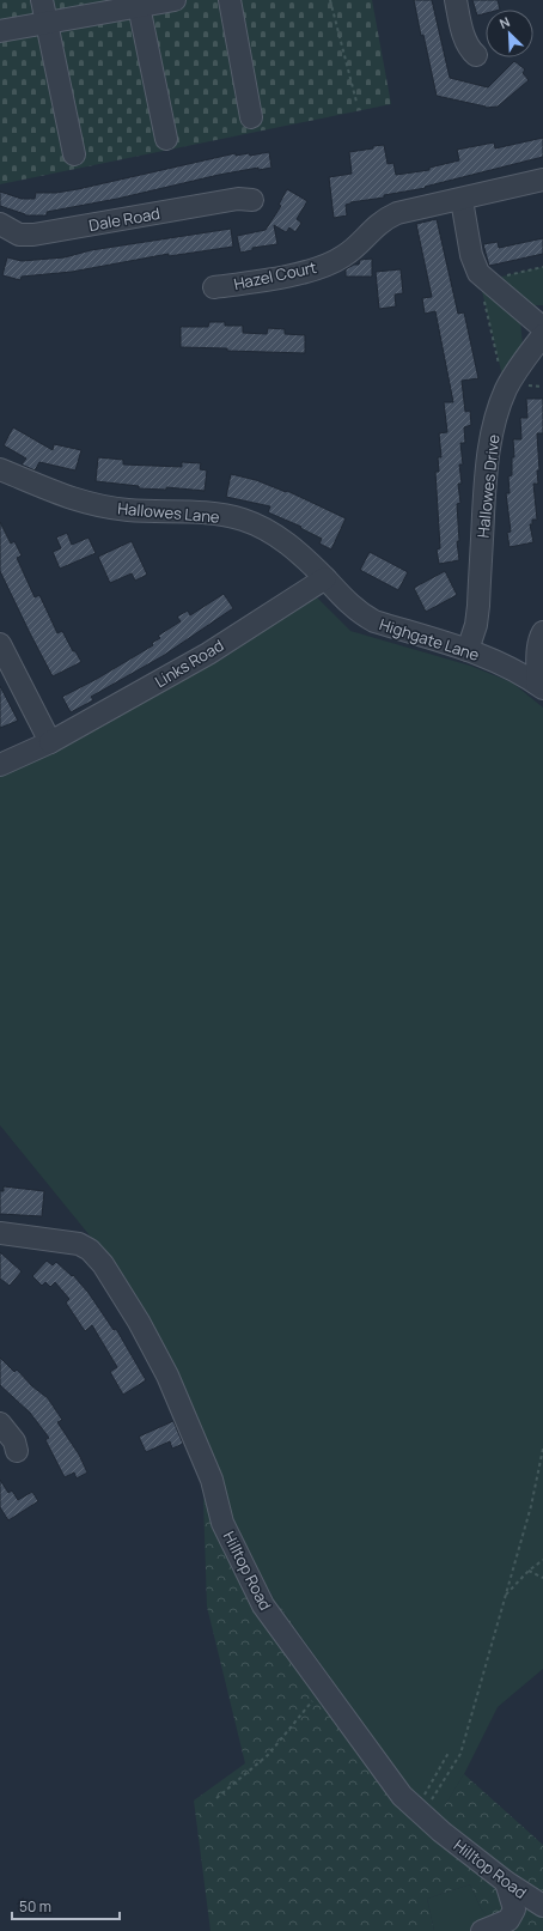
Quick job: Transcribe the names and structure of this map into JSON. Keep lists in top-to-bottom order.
{
  "streets": {
    "street": [
      "Dale Road",
      "Hazel Court",
      "Hallowes Drive",
      "Hallowes Lane",
      "Highgate Lane",
      "Links Road",
      "Hilltop Road"
    ]
  },
  "crossings": [
    ["Hallowes Drive", "Highgate Lane"],
    ["Hallowes Lane", "Highgate Lane"],
    ["Hallowes Lane", "Links Road"],
    ["Highgate Lane", "Links Road"]
  ],
  "scale_bar": "50 m",
  "north": "top left"
}
